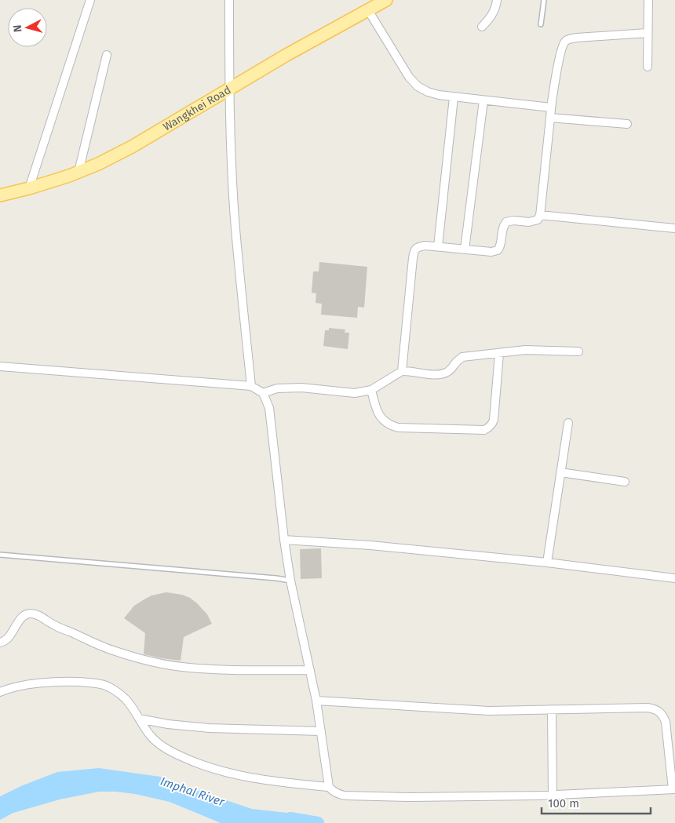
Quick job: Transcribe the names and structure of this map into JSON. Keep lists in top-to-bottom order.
{
  "streets": {
    "main road": ["Wangkhei Road"]
  },
  "water": ["Imphal River"],
  "scale_bar": "100 m",
  "north": "left"
}
